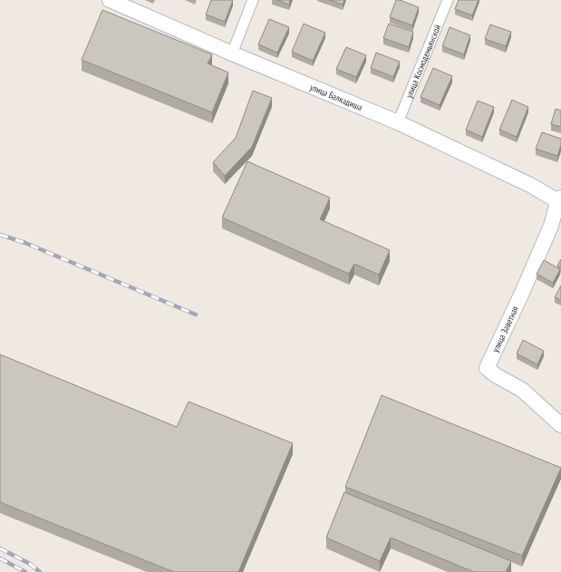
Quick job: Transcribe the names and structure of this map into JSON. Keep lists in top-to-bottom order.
{
  "streets": {
    "street": ["улица Космодемьянской", "улица Балкадиша", "улица Заветная"]
  },
  "crossings": [
    ["улица Космодемьянской", "улица Балкадиша"],
    ["улица Балкадиша", "улица Заветная"]
  ]
}
